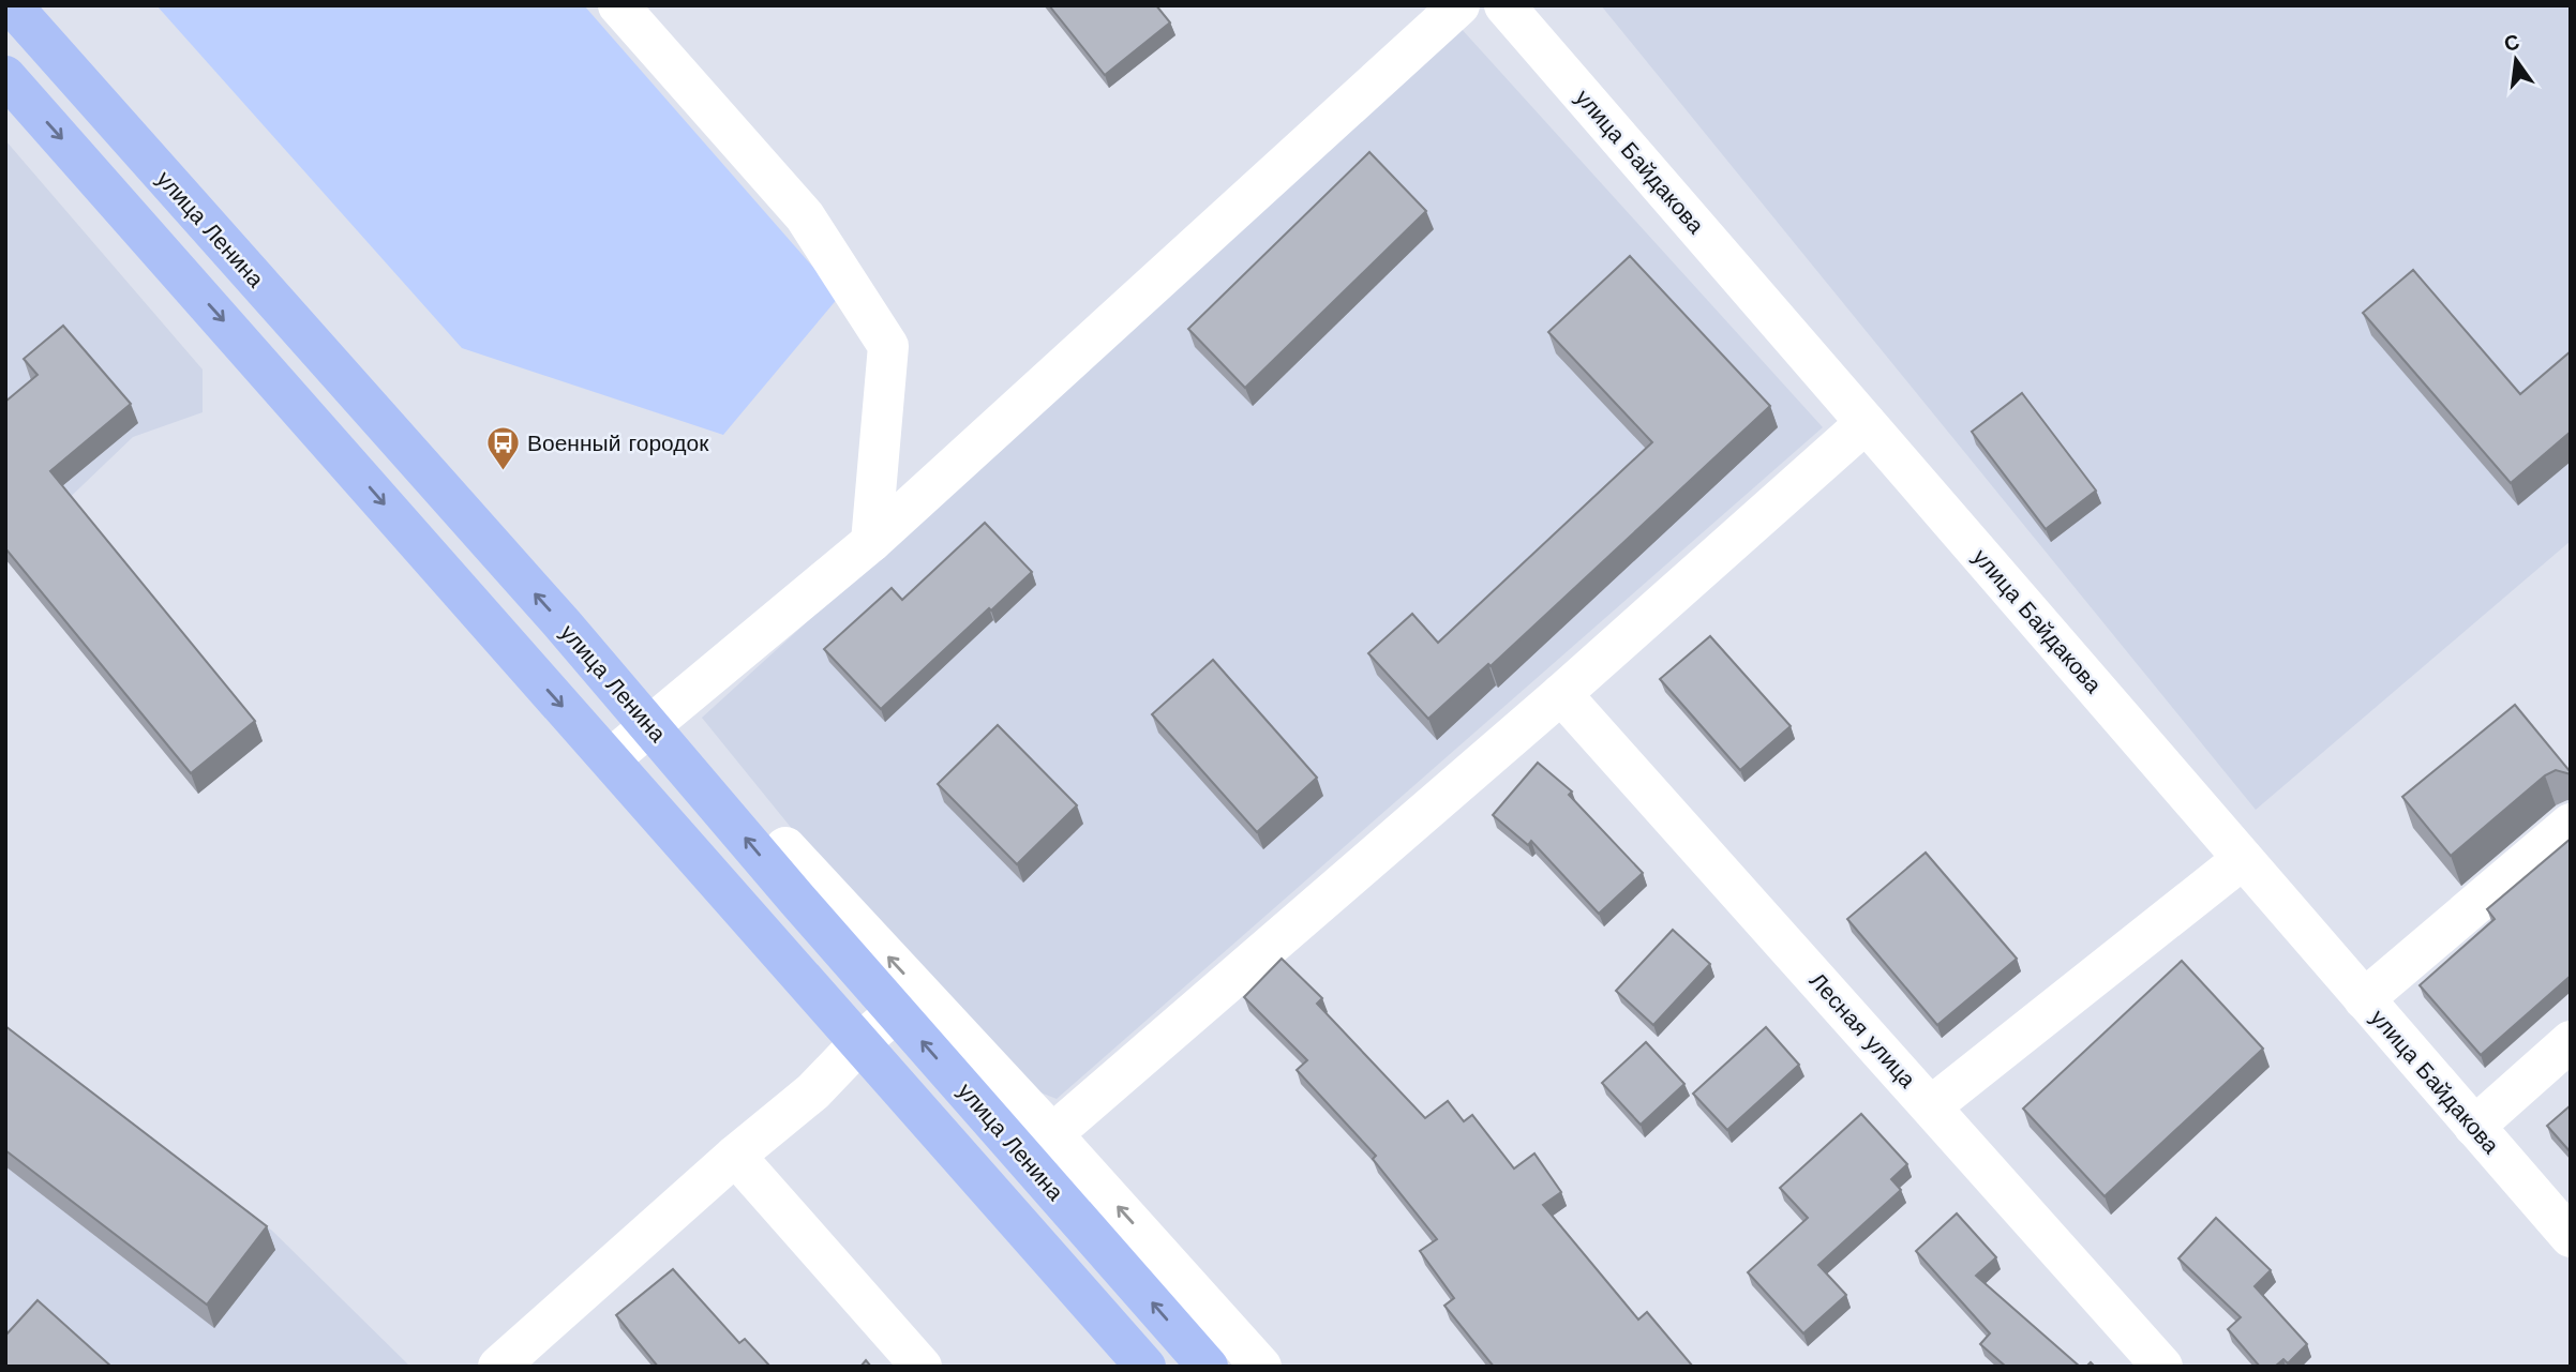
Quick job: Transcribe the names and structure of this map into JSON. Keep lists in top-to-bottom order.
{
  "streets": {
    "main road": ["улица Ленина"],
    "street": ["улица Байдакова", "Лесная улица"]
  },
  "places": {
    "bus stop": ["Военный городок"]
  },
  "north": "top"
}
